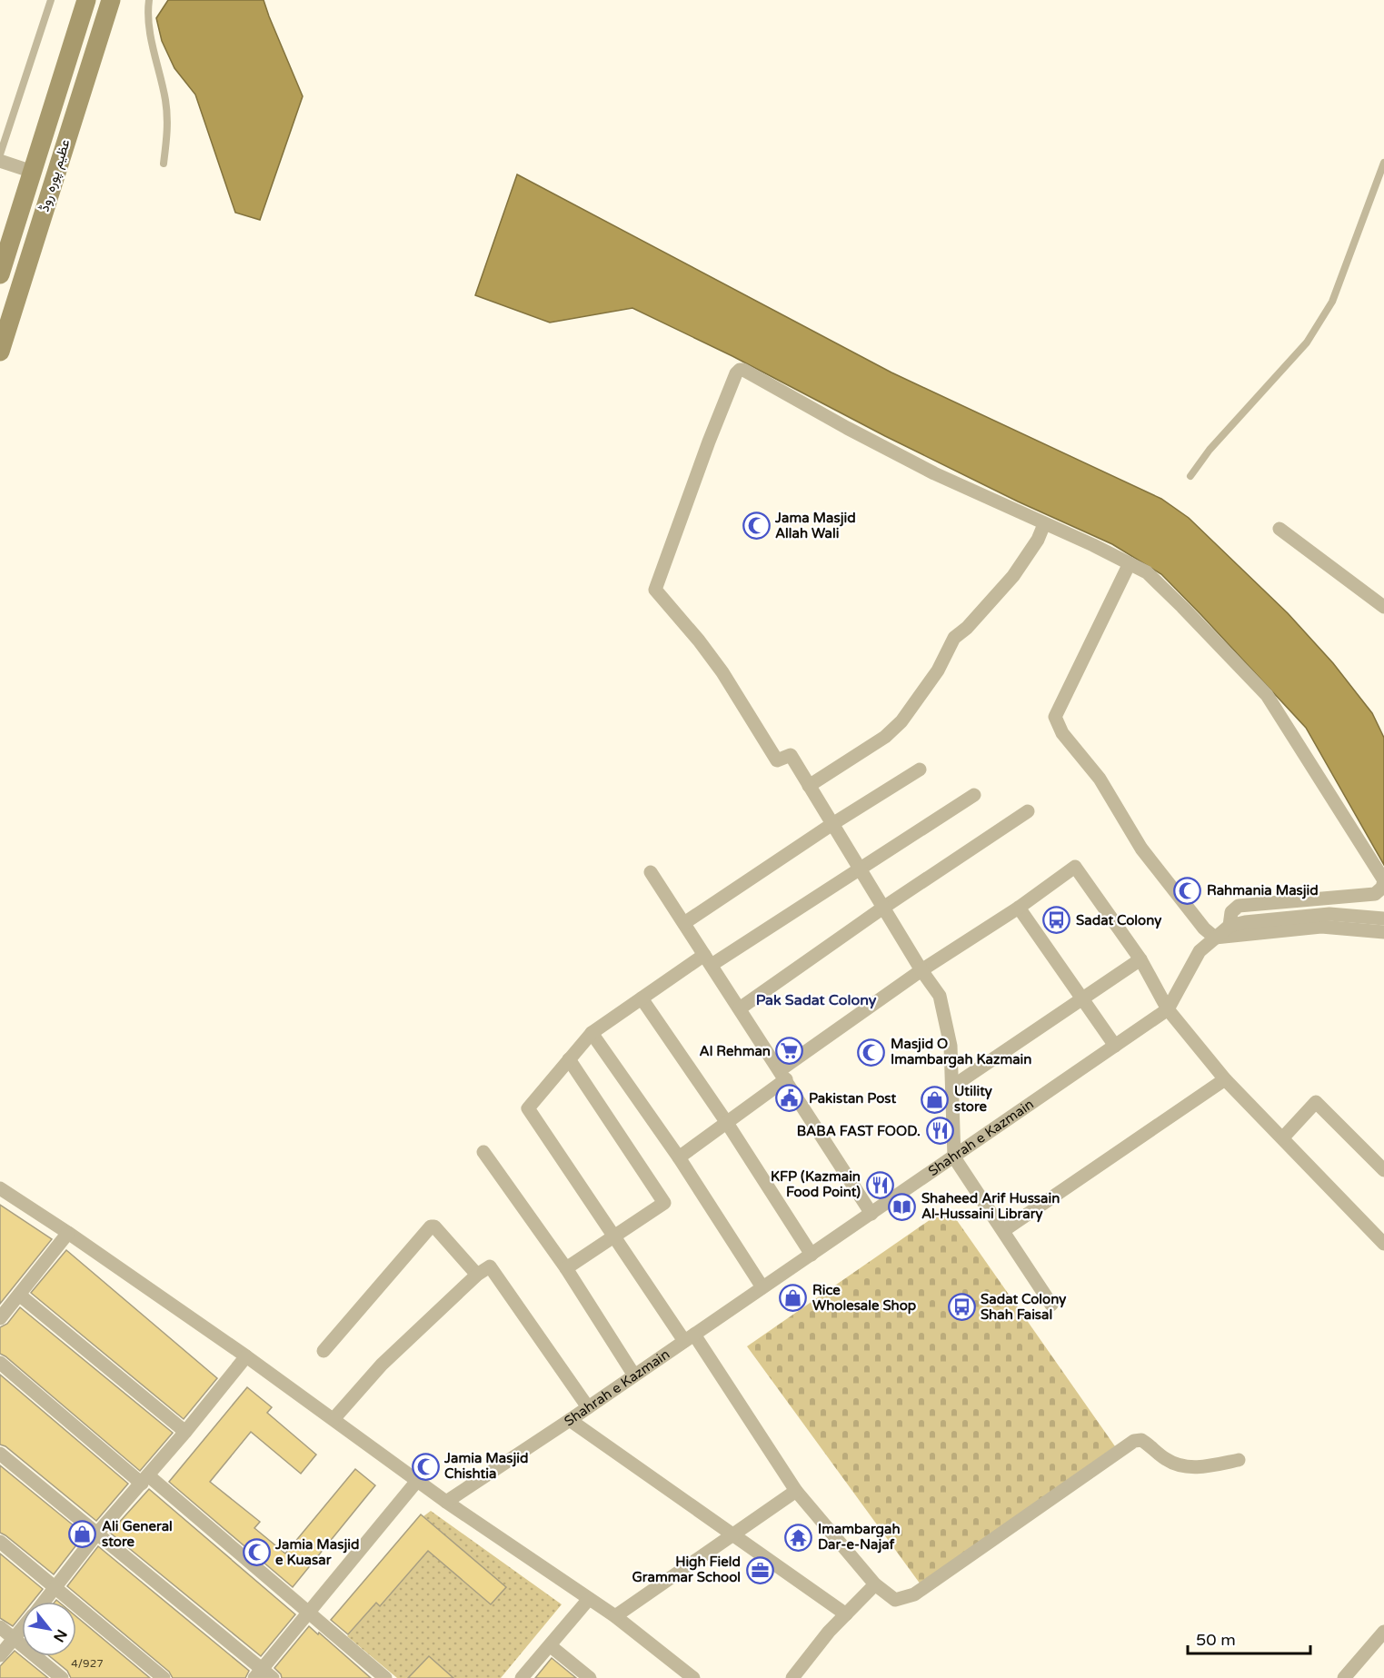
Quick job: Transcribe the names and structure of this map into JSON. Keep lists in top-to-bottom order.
{
  "streets": {
    "main road": ["عظیم پورہ روڈ"],
    "street": ["Shahrah e Kazmain"]
  },
  "districts": ["Pak Sadat Colony"],
  "places": {
    "mosque": [
      "Jama Masjid Allah Wali",
      "Rahmania Masjid",
      "Masjid O Imambargah Kazmain",
      "Jamia Masjid Chishtia",
      "Jamia Masjid e Kuasar"
    ],
    "bus stop": ["Sadat Colony", "Sadat Colony Shah Faisal"],
    "supermarket": ["Al Rehman"],
    "public building": ["Pakistan Post"],
    "shop": ["Utility store", "Rice Wholesale Shop", "Ali General store"],
    "restaurant": ["BABA FAST FOOD.", "KFP (Kazmain Food Point)"],
    "library": ["Shaheed Arif Hussain Al-Hussaini Library"],
    "temple": ["Imambargah Dar-e-Najaf"],
    "office": ["High Field Grammar School"]
  },
  "house_numbers": ["4/927"],
  "scale_bar": "50 m",
  "north": "bottom right"
}
